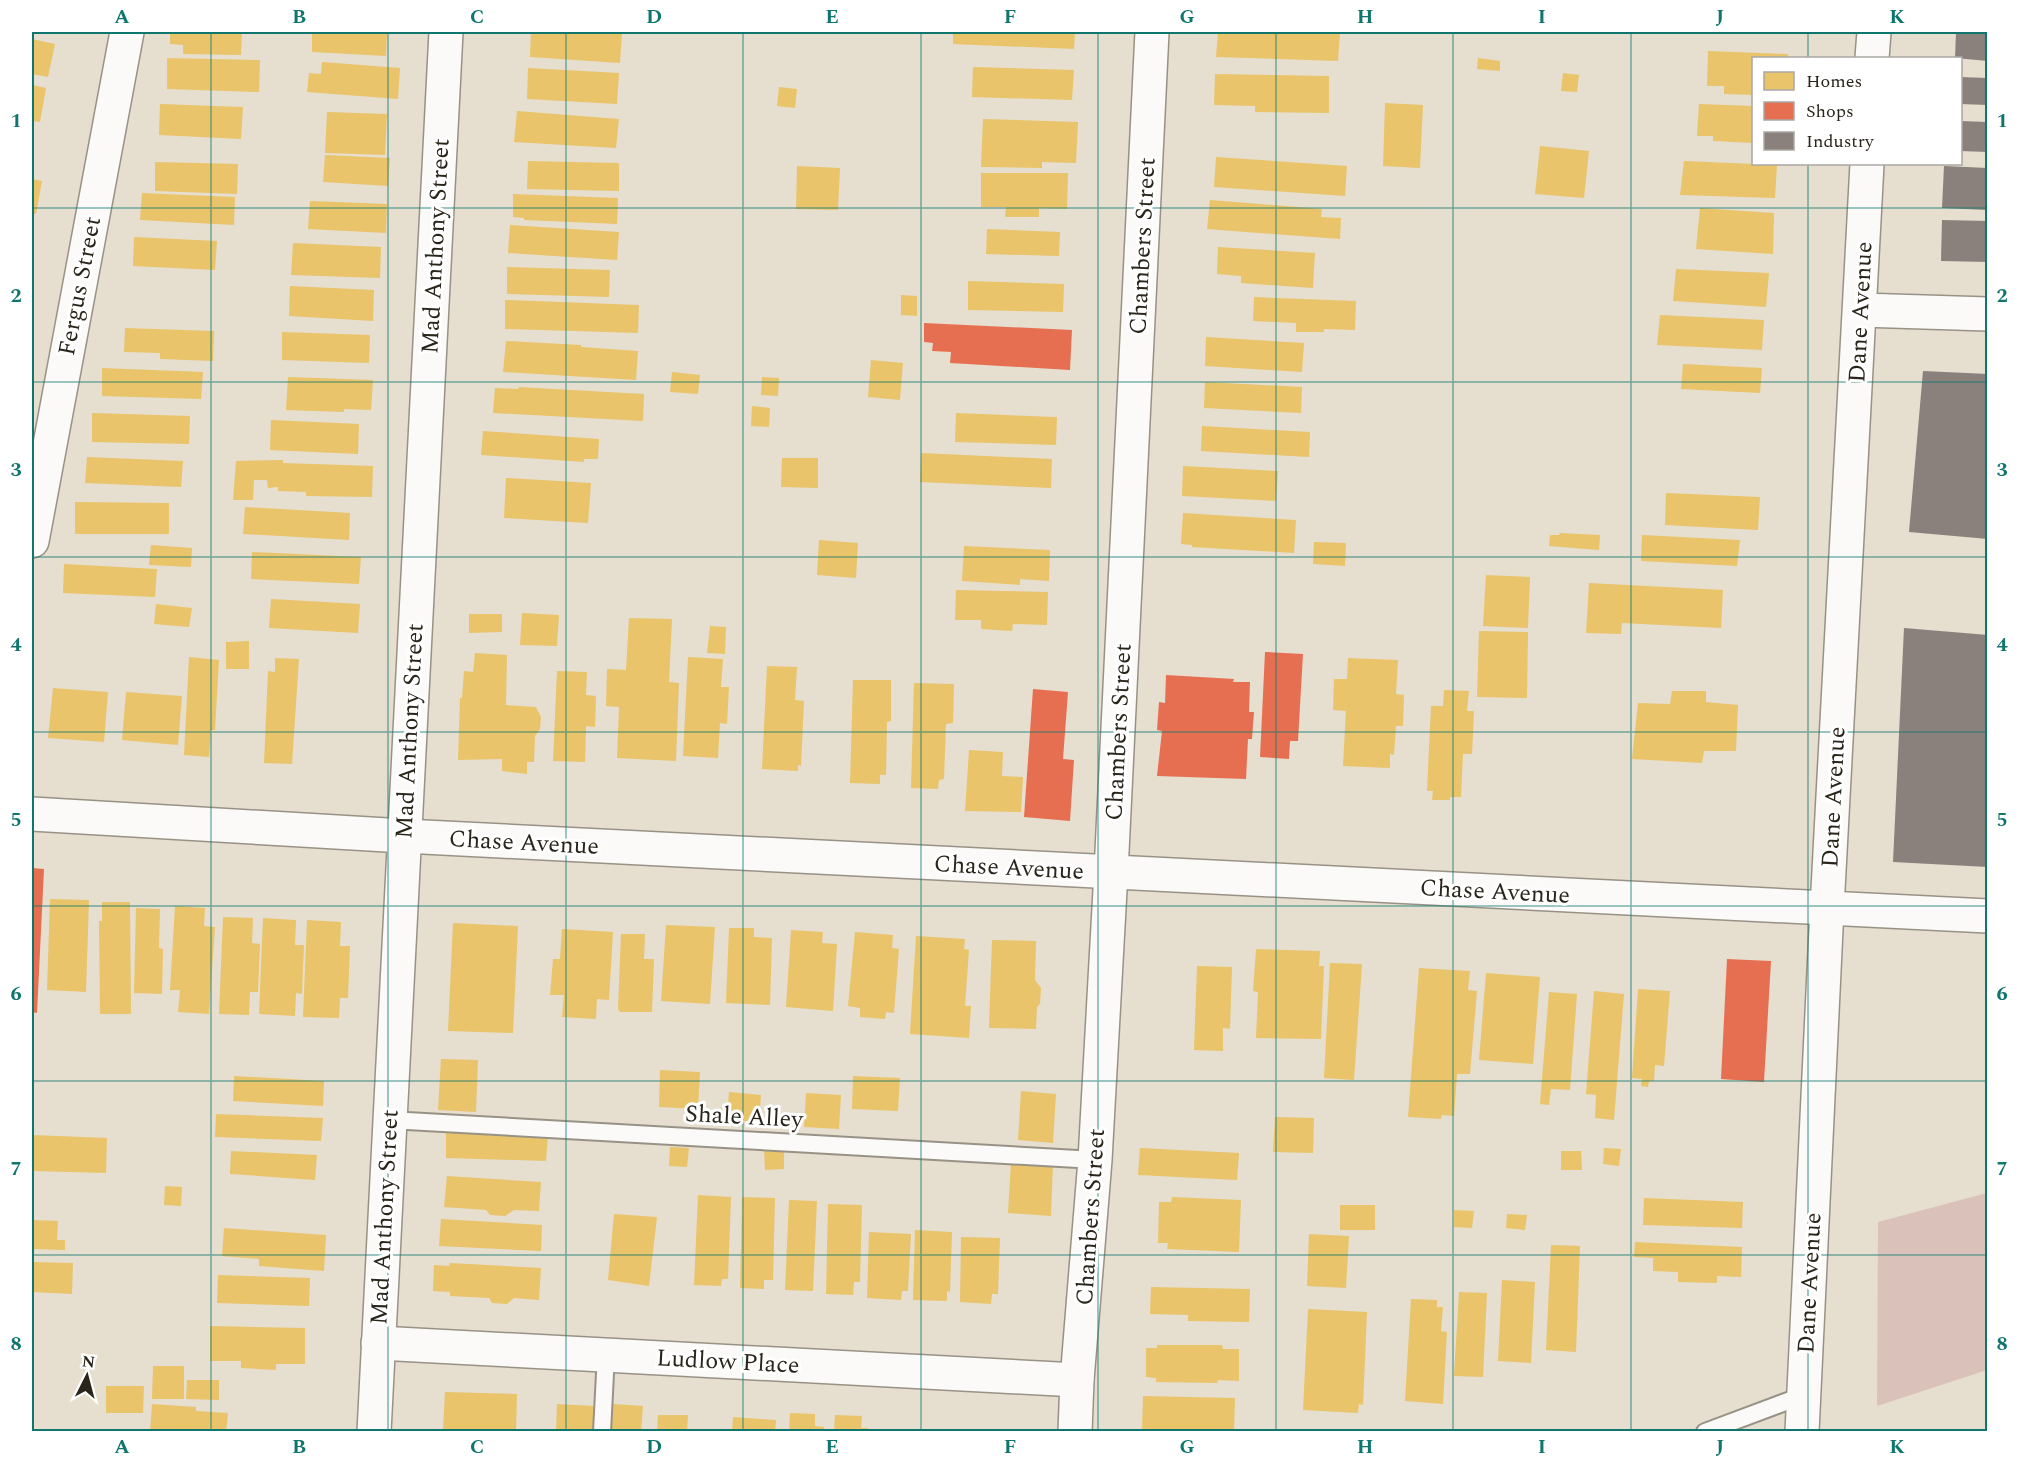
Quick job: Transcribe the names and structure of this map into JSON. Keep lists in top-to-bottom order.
{
  "streets": {
    "street": [
      "Mad Anthony Street",
      "Chambers Street",
      "Fergus Street",
      "Dane Avenue",
      "Chase Avenue",
      "Ludlow Place"
    ],
    "lane": ["Shale Alley"]
  },
  "crossings": [
    ["Mad Anthony Street", "Chase Avenue"],
    ["Mad Anthony Street", "Shale Alley"],
    ["Mad Anthony Street", "Ludlow Place"],
    ["Chambers Street", "Chase Avenue"],
    ["Chambers Street", "Shale Alley"],
    ["Chambers Street", "Ludlow Place"],
    ["Dane Avenue", "Chase Avenue"]
  ],
  "legend": ["Homes", "Shops", "Industry"],
  "north": "top",
  "grid": {
    "columns": [
      "A",
      "B",
      "C",
      "D",
      "E",
      "F",
      "G",
      "H",
      "I",
      "J",
      "K"
    ],
    "rows": [
      "1",
      "2",
      "3",
      "4",
      "5",
      "6",
      "7",
      "8"
    ]
  }
}
